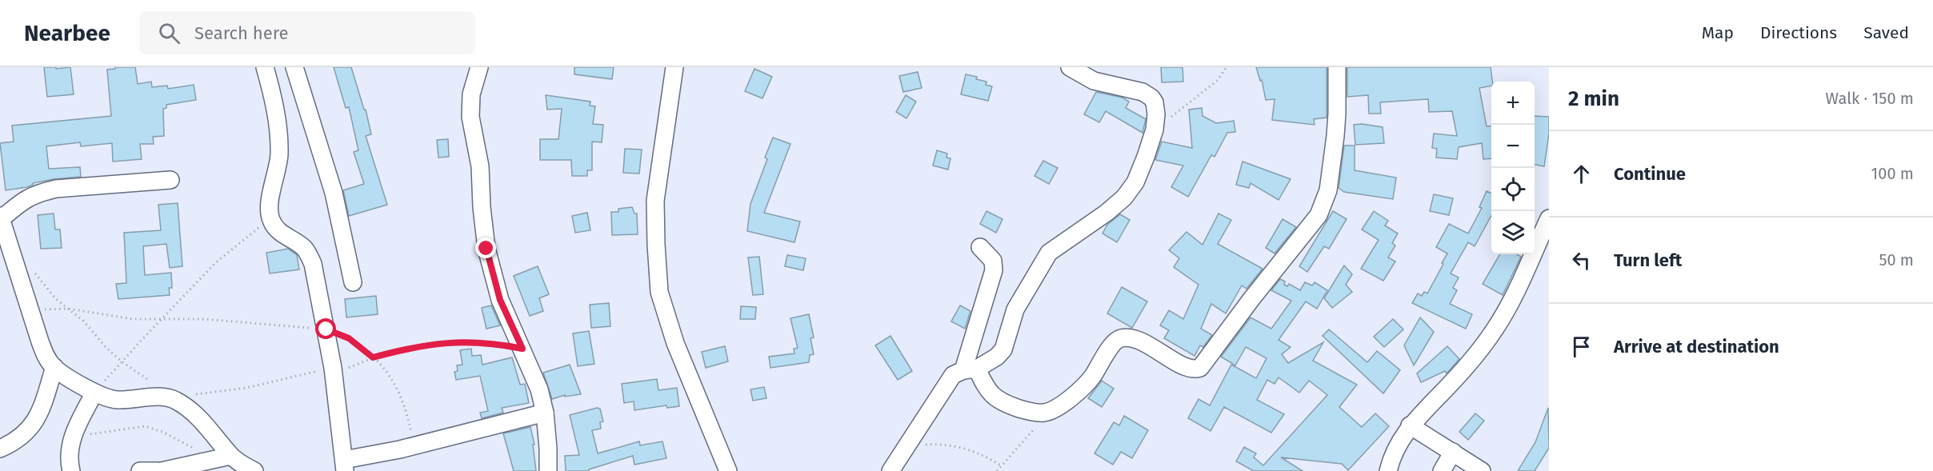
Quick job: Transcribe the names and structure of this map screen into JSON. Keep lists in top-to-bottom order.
{
  "page": {
    "header": "Nearbee",
    "search": "Search here",
    "nav": ["Map", "Directions", "Saved"],
    "heading": ["2 min", "Walk · 150 m"],
    "map_buttons": ["+", "−"],
    "list": [
      ["Continue", "100 m"],
      ["Turn left", "50 m"],
      "Arrive at destination"
    ]
  }
}
